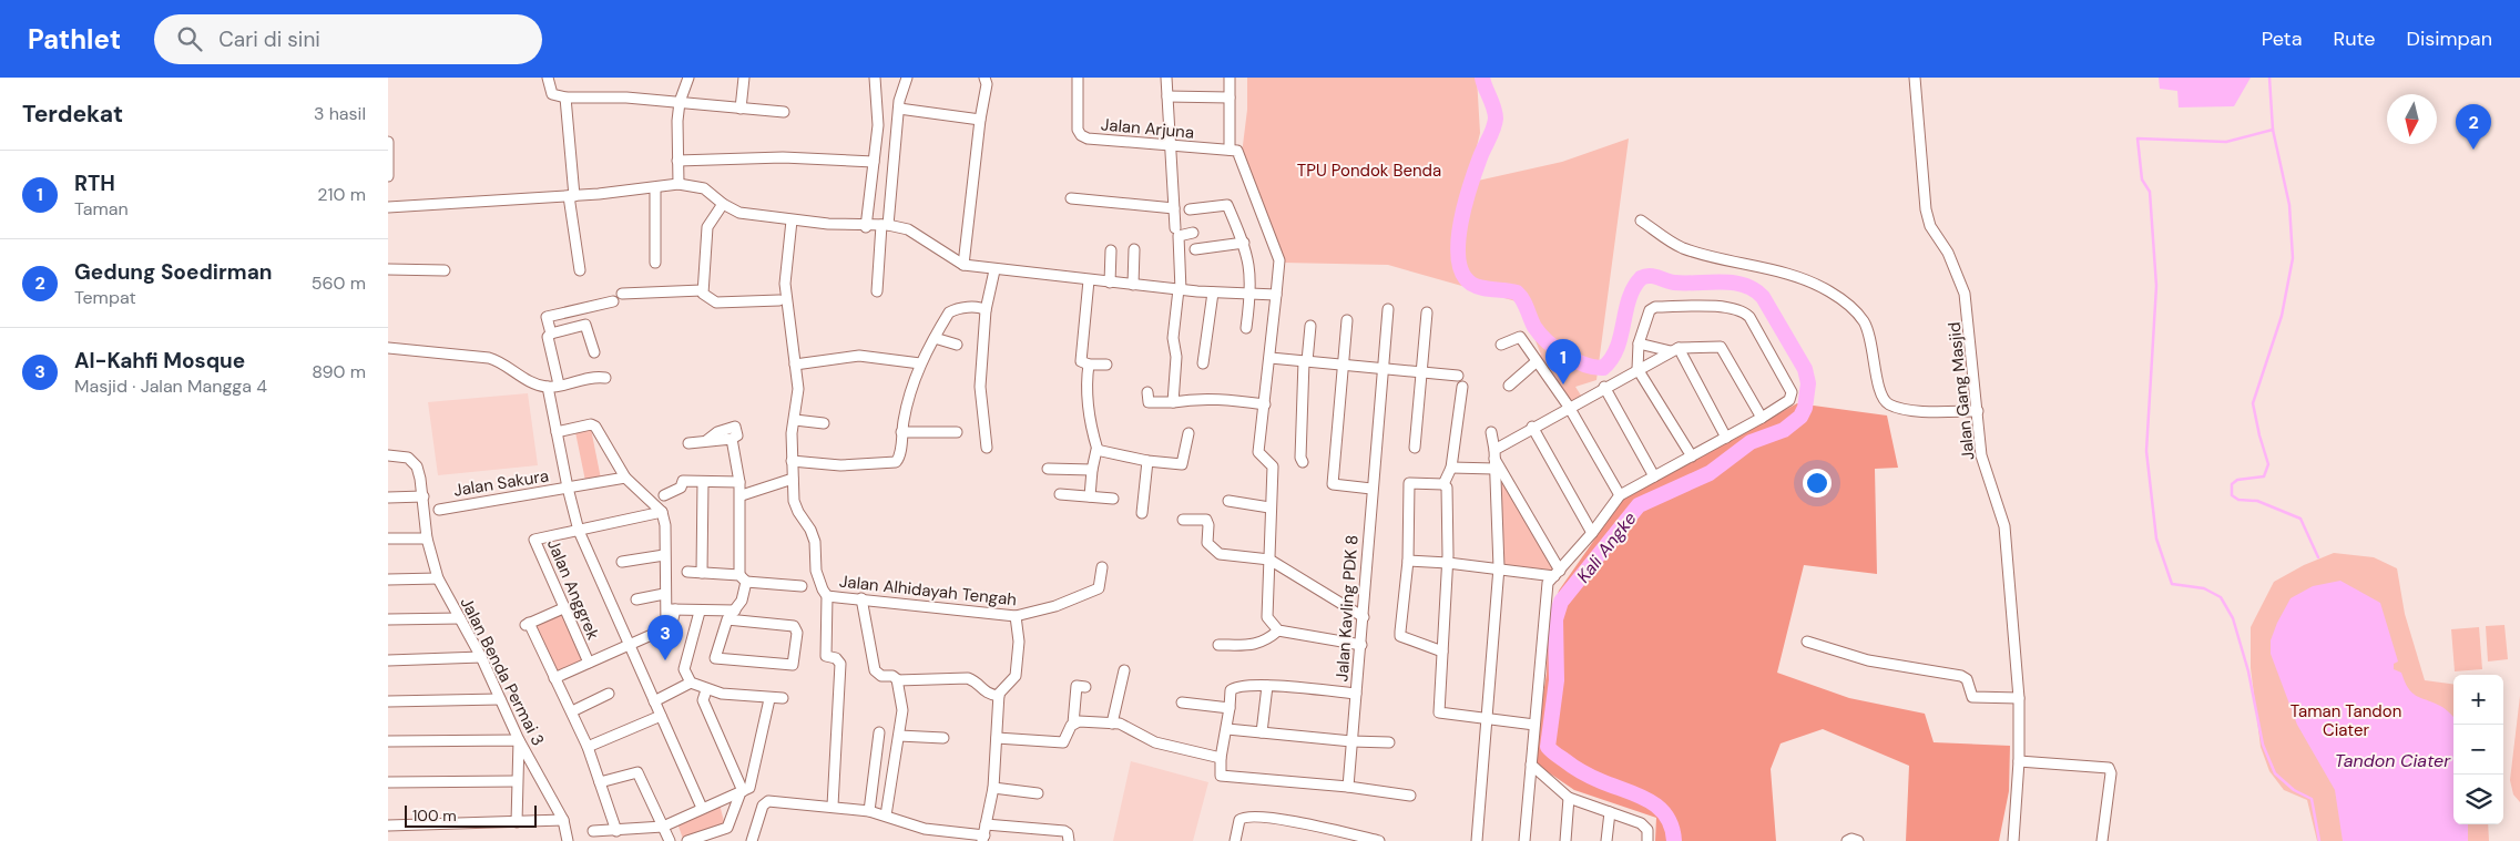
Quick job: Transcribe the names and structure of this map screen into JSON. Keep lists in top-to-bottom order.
{
  "streets": {
    "street": [
      "Jalan Arjuna",
      "Jalan Gang Masjid",
      "Jalan Sakura",
      "Jalan Anggrek",
      "Jalan Alhidayah Tengah",
      "Jalan Kavling PDK 8",
      "Jalan Benda Permai 3"
    ]
  },
  "water": ["Kali Angke", "Tandon Ciater"],
  "parks": ["TPU Pondok Benda", "Taman Tandon Ciater"],
  "scale_bar": "100 m",
  "north": "bottom",
  "page": {
    "header": "Pathlet",
    "search": "Cari di sini",
    "nav": ["Peta", "Rute", "Disimpan"],
    "heading": ["Terdekat", "3 hasil"],
    "pins": ["2", "1", "3"],
    "list": [
      {
        "mark": "1",
        "name": "RTH",
        "note": "Taman",
        "value": "210 m"
      },
      {
        "mark": "2",
        "name": "Gedung Soedirman",
        "note": "Tempat",
        "value": "560 m"
      },
      {
        "mark": "3",
        "name": "Al-Kahfi Mosque",
        "note": "Masjid · Jalan Mangga 4",
        "value": "890 m"
      }
    ],
    "map_buttons": ["+", "−"],
    "scale": "100 m"
  }
}
